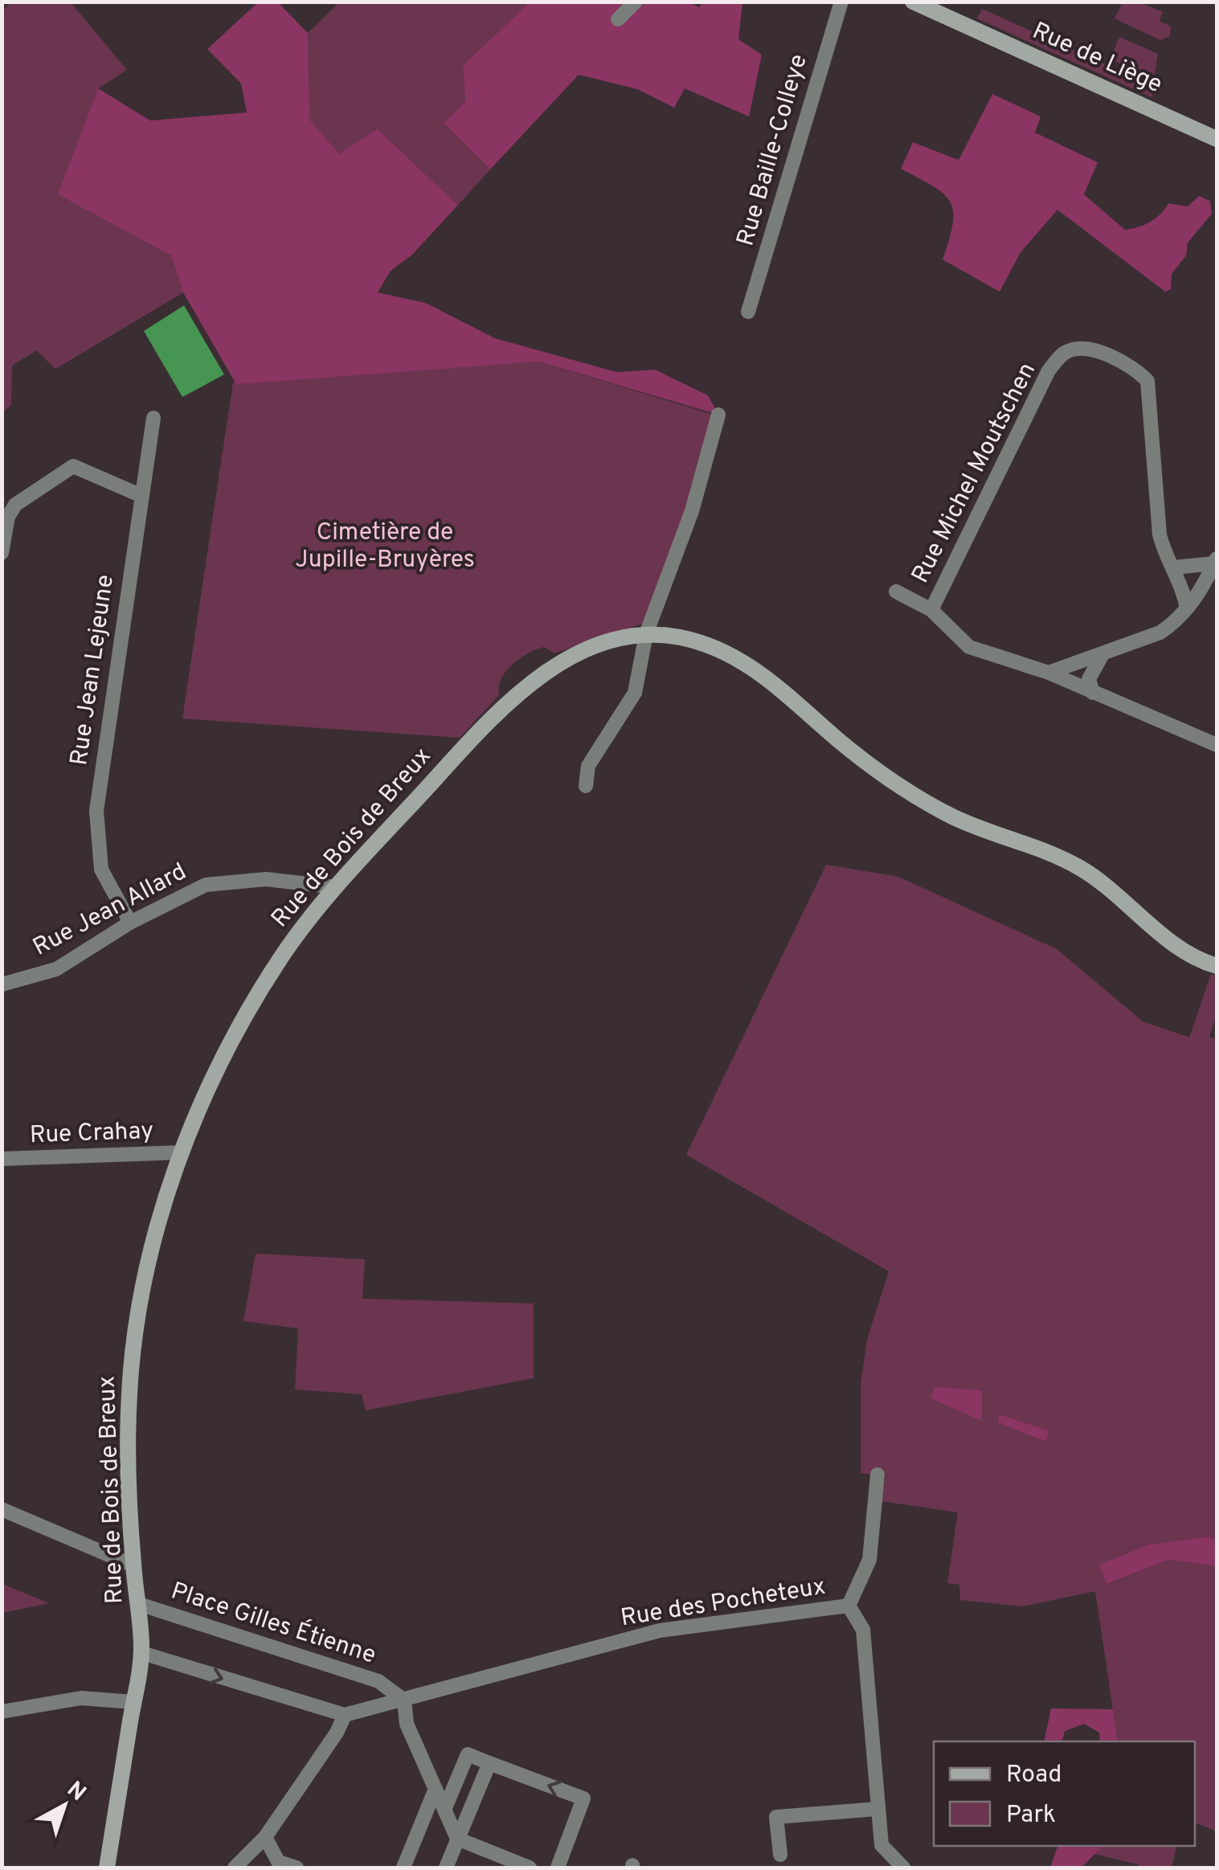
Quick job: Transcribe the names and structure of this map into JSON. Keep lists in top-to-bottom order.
{
  "streets": {
    "street": [
      "Rue de Liège",
      "Rue Baille-Colleye",
      "Rue Michel Moutschen",
      "Rue Jean Lejeune",
      "Rue de Bois de Breux",
      "Rue Jean Allard",
      "Rue Crahay",
      "Rue des Pocheteux",
      "Place Gilles Étienne"
    ]
  },
  "crossings": [
    ["Rue Jean Lejeune", "Rue Jean Allard"],
    ["Rue de Bois de Breux", "Rue Jean Allard"],
    ["Rue de Bois de Breux", "Rue Crahay"],
    ["Rue de Bois de Breux", "Place Gilles Étienne"],
    ["Rue des Pocheteux", "Place Gilles Étienne"]
  ],
  "parks": ["Cimetière de Jupille-Bruyères"],
  "legend": ["Road", "Park"],
  "north": "top right"
}
